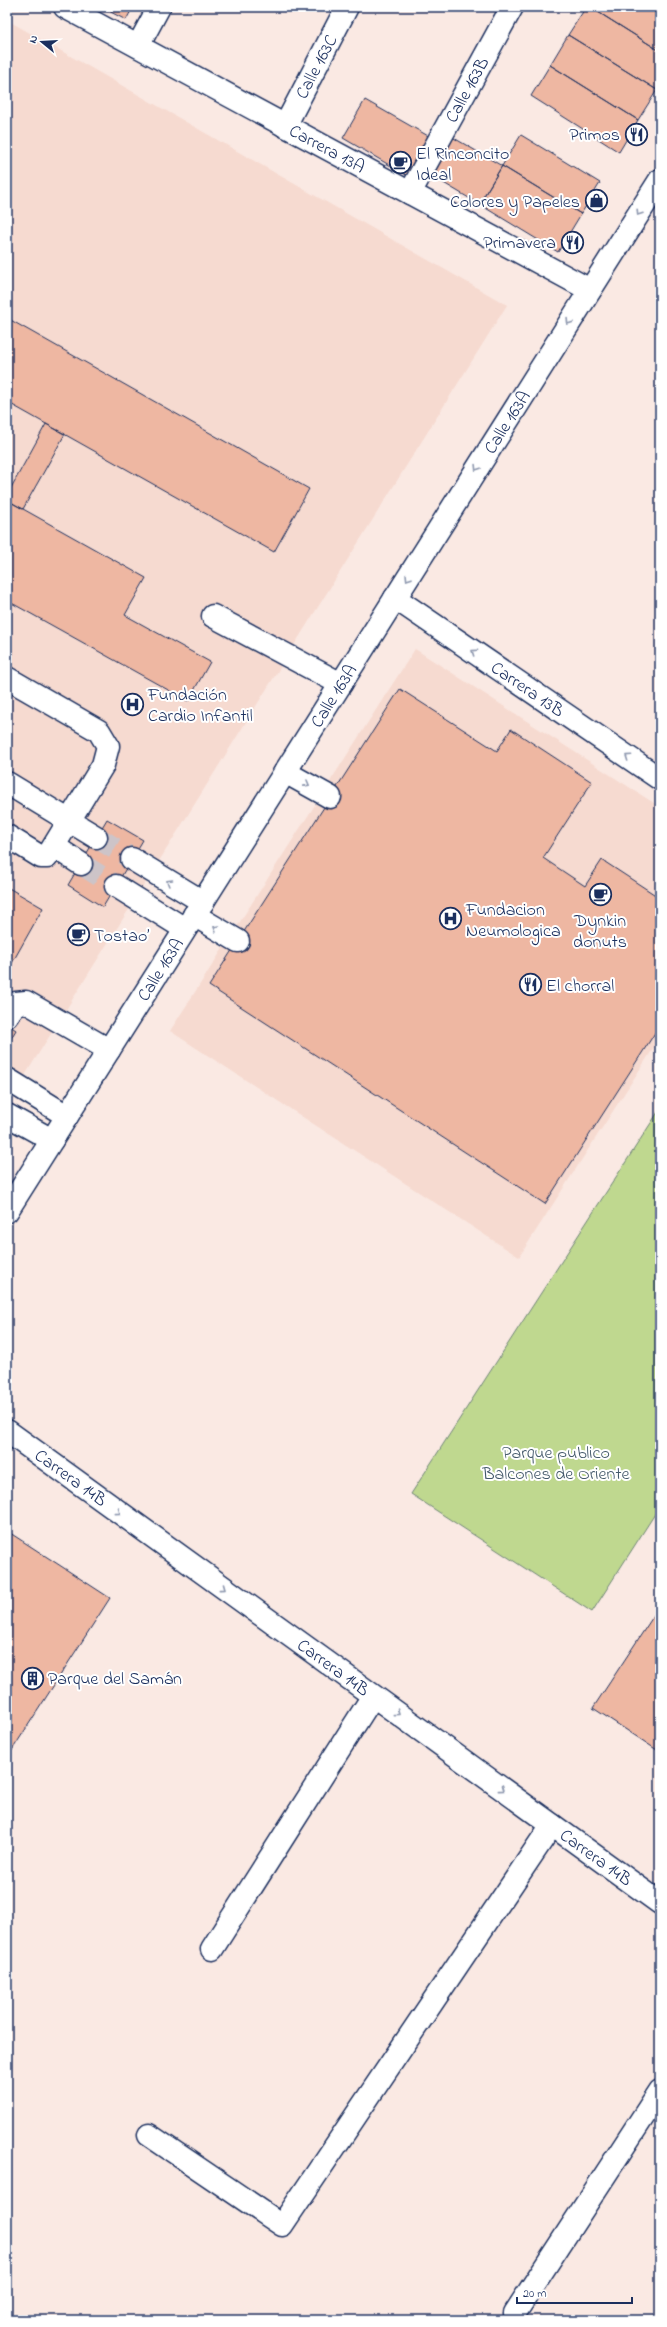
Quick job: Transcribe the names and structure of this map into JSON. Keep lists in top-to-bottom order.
{
  "streets": {
    "street": [
      "Calle 163C",
      "Calle 163B",
      "Carrera 13A",
      "Calle 163A",
      "Carrera 13B",
      "Carrera 14B"
    ]
  },
  "crossings": [
    ["Calle 163C", "Carrera 13A"],
    ["Calle 163B", "Carrera 13A"],
    ["Carrera 13A", "Calle 163A"],
    ["Calle 163A", "Carrera 13B"]
  ],
  "one_way": ["Calle 163A", "Carrera 13B", "Carrera 14B"],
  "parks": ["Parque publico Balcones de Oriente"],
  "places": {
    "restaurant": ["Primos", "Primavera", "El chorral"],
    "cafe": ["El Rinconcito Ideal", "Dynkin donuts", "Tostao’"],
    "shop": ["Colores y Papeles"],
    "hospital": ["Fundación Cardio Infantil", "Fundacion Neumologica"],
    "building": ["Parque del Samán"]
  },
  "scale_bar": "20 m",
  "north": "left"
}
